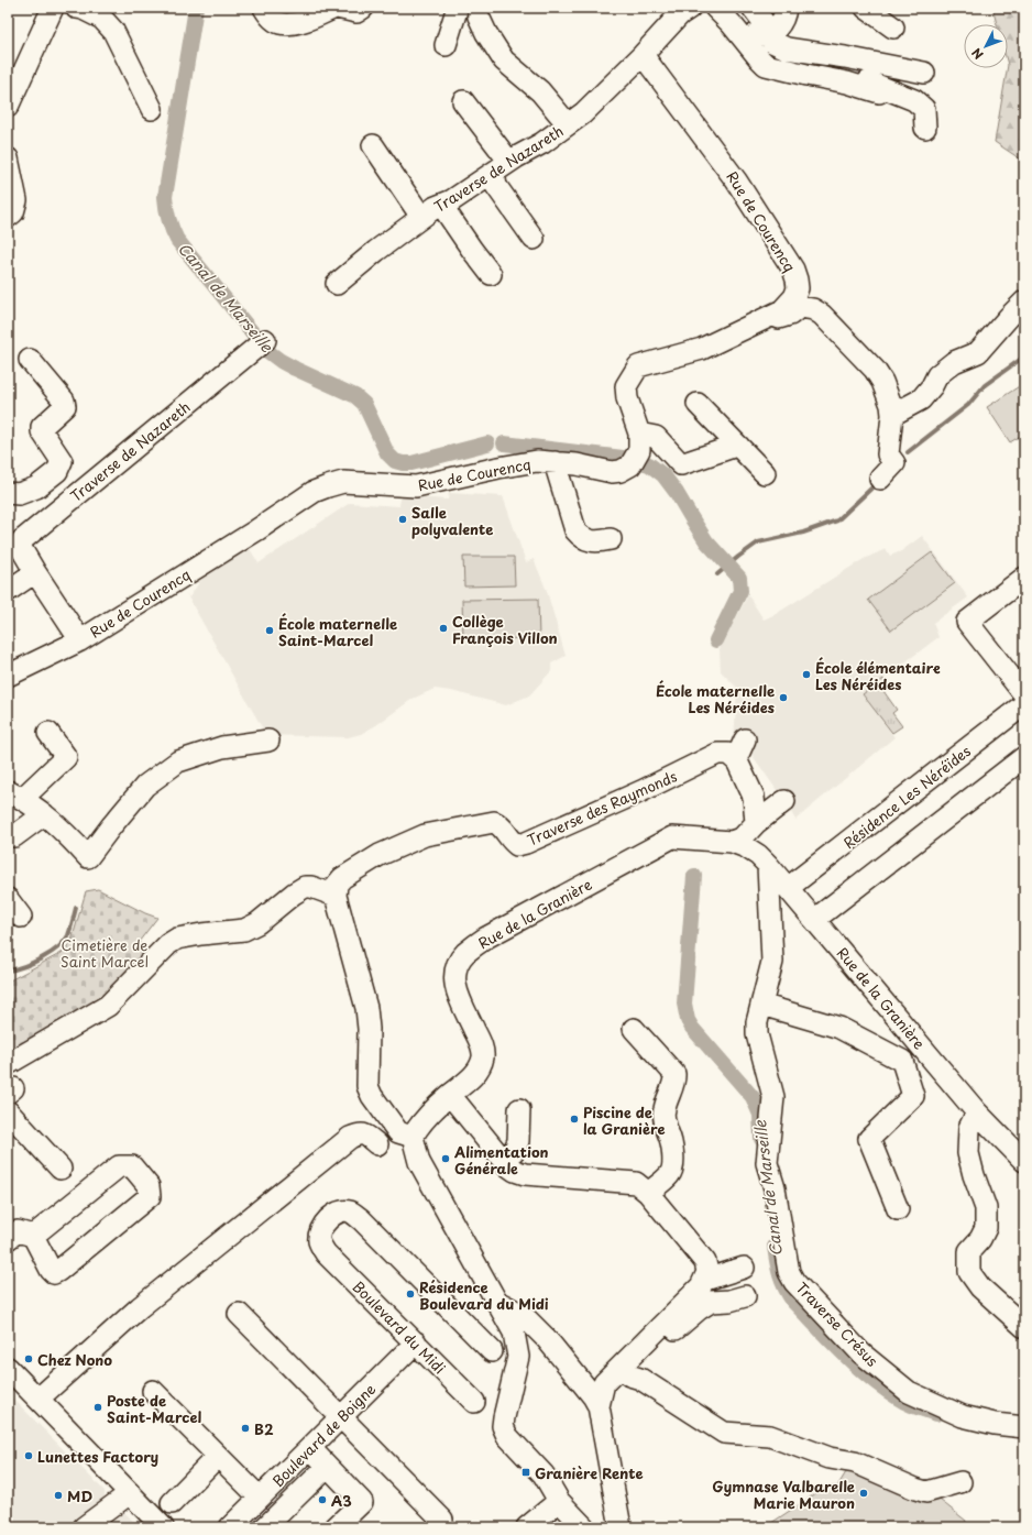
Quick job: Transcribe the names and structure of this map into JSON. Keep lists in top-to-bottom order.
{
  "streets": {
    "street": [
      "Traverse de Nazareth",
      "Rue de Courencq",
      "Résidence Les Néréïdes",
      "Traverse des Raymonds",
      "Rue de la Granière",
      "Traverse Crésus",
      "Boulevard du Midi",
      "Boulevard de Boigne"
    ]
  },
  "crossings": [
    ["Traverse de Nazareth", "Rue de Courencq"],
    ["Résidence Les Néréïdes", "Rue de la Granière"],
    ["Rue de la Granière", "Traverse Crésus"],
    ["Boulevard du Midi", "Boulevard de Boigne"]
  ],
  "water": ["Canal de Marseille"],
  "parks": ["Cimetière de Saint Marcel"],
  "places": {
    "other": [
      "Salle polyvalente",
      "Collège François Villon",
      "École maternelle Saint-Marcel",
      "École élémentaire Les Néréides",
      "École maternelle Les Néréides",
      "Piscine de la Granière",
      "Alimentation Générale",
      "Résidence Boulevard du Midi",
      "Chez Nono",
      "Poste de Saint-Marcel",
      "B2",
      "Lunettes Factory",
      "Gymnase Valbarelle Marie Mauron",
      "MD",
      "A3"
    ],
    "transit": ["Granière Rente"]
  },
  "north": "bottom left"
}
